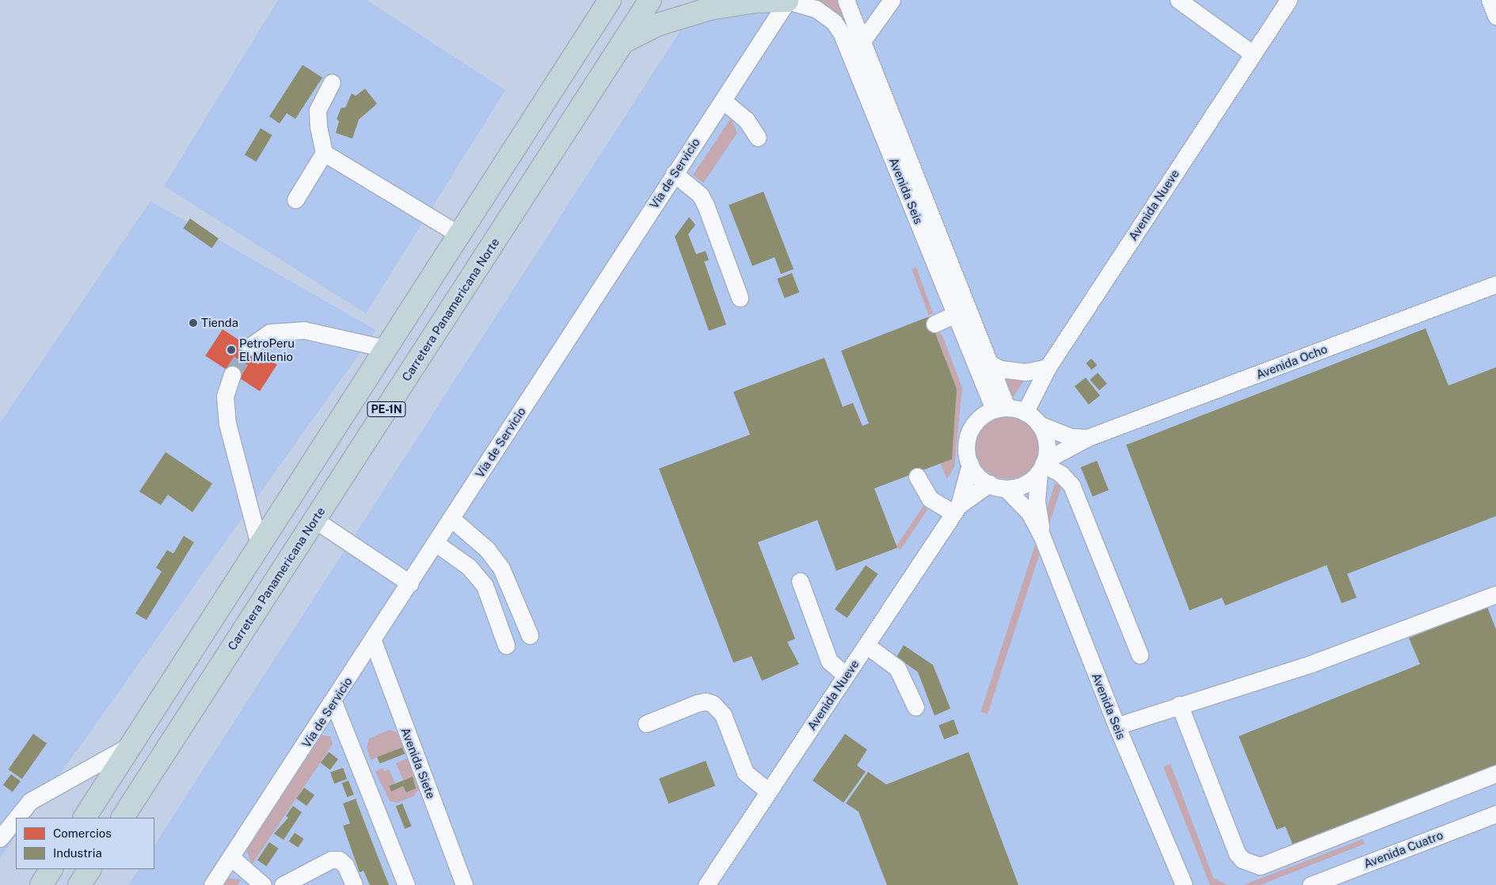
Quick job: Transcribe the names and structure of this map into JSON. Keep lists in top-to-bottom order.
{
  "streets": {
    "highway": ["Carretera Panamericana Norte", "PE-1N"],
    "street": [
      "Vía de Servicio",
      "Avenida Seis",
      "Avenida Nueve",
      "Avenida Ocho",
      "Avenida Siete",
      "Avenida Cuatro"
    ]
  },
  "crossings": [
    ["Vía de Servicio", "Avenida Seis"],
    ["Vía de Servicio", "Avenida Siete"],
    ["Avenida Seis", "Avenida Nueve"],
    ["Avenida Seis", "Avenida Ocho"],
    ["Avenida Nueve", "Avenida Ocho"]
  ],
  "places": ["Tienda", "PetroPeru El Milenio"],
  "legend": ["Comercios", "Industria"]
}
